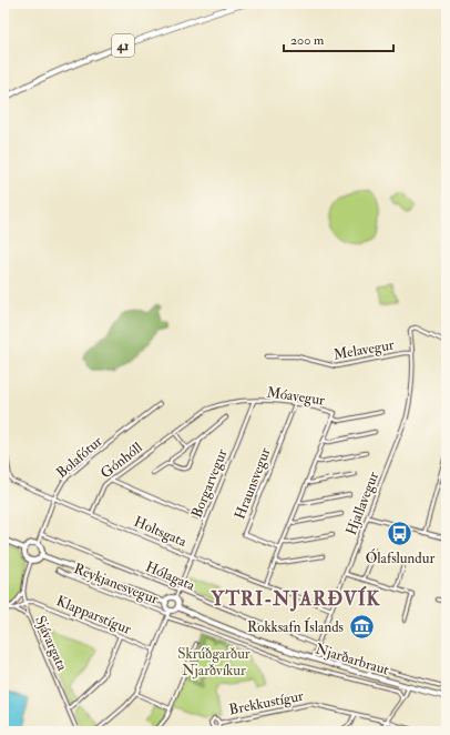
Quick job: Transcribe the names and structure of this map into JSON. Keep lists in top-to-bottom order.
{
  "streets": {
    "highway": ["41"],
    "main road": ["Njarðarbraut"],
    "street": [
      "Melavegur",
      "Móavegur",
      "Bolafótur",
      "Gónhóll",
      "Borgarvegur",
      "Hraunsvegur",
      "Hjallavegur",
      "Holtsgata",
      "Hólagata",
      "Reykjanesvegur",
      "Klapparstígur",
      "Sjávargata",
      "Brekkustígur"
    ]
  },
  "crossings": [
    ["Melavegur", "Hjallavegur"],
    ["Móavegur", "Gónhóll"],
    ["Móavegur", "Borgarvegur"],
    ["Móavegur", "Hraunsvegur"],
    ["Bolafótur", "Holtsgata"],
    ["Bolafótur", "Hólagata"],
    ["Bolafótur", "Sjávargata"],
    ["Gónhóll", "Borgarvegur"],
    ["Gónhóll", "Holtsgata"],
    ["Borgarvegur", "Holtsgata"],
    ["Borgarvegur", "Hólagata"],
    ["Hjallavegur", "Holtsgata"],
    ["Hjallavegur", "Hólagata"],
    ["Hjallavegur", "Njarðarbraut"],
    ["Klapparstígur", "Sjávargata"]
  ],
  "districts": ["YTRI-NJARÐVÍK"],
  "parks": ["Skrúðgarður Njarðvíkur"],
  "places": {
    "bus stop": ["Ólafslundur"],
    "museum": ["Rokksafn Íslands"]
  },
  "scale_bar": "200 m"
}
